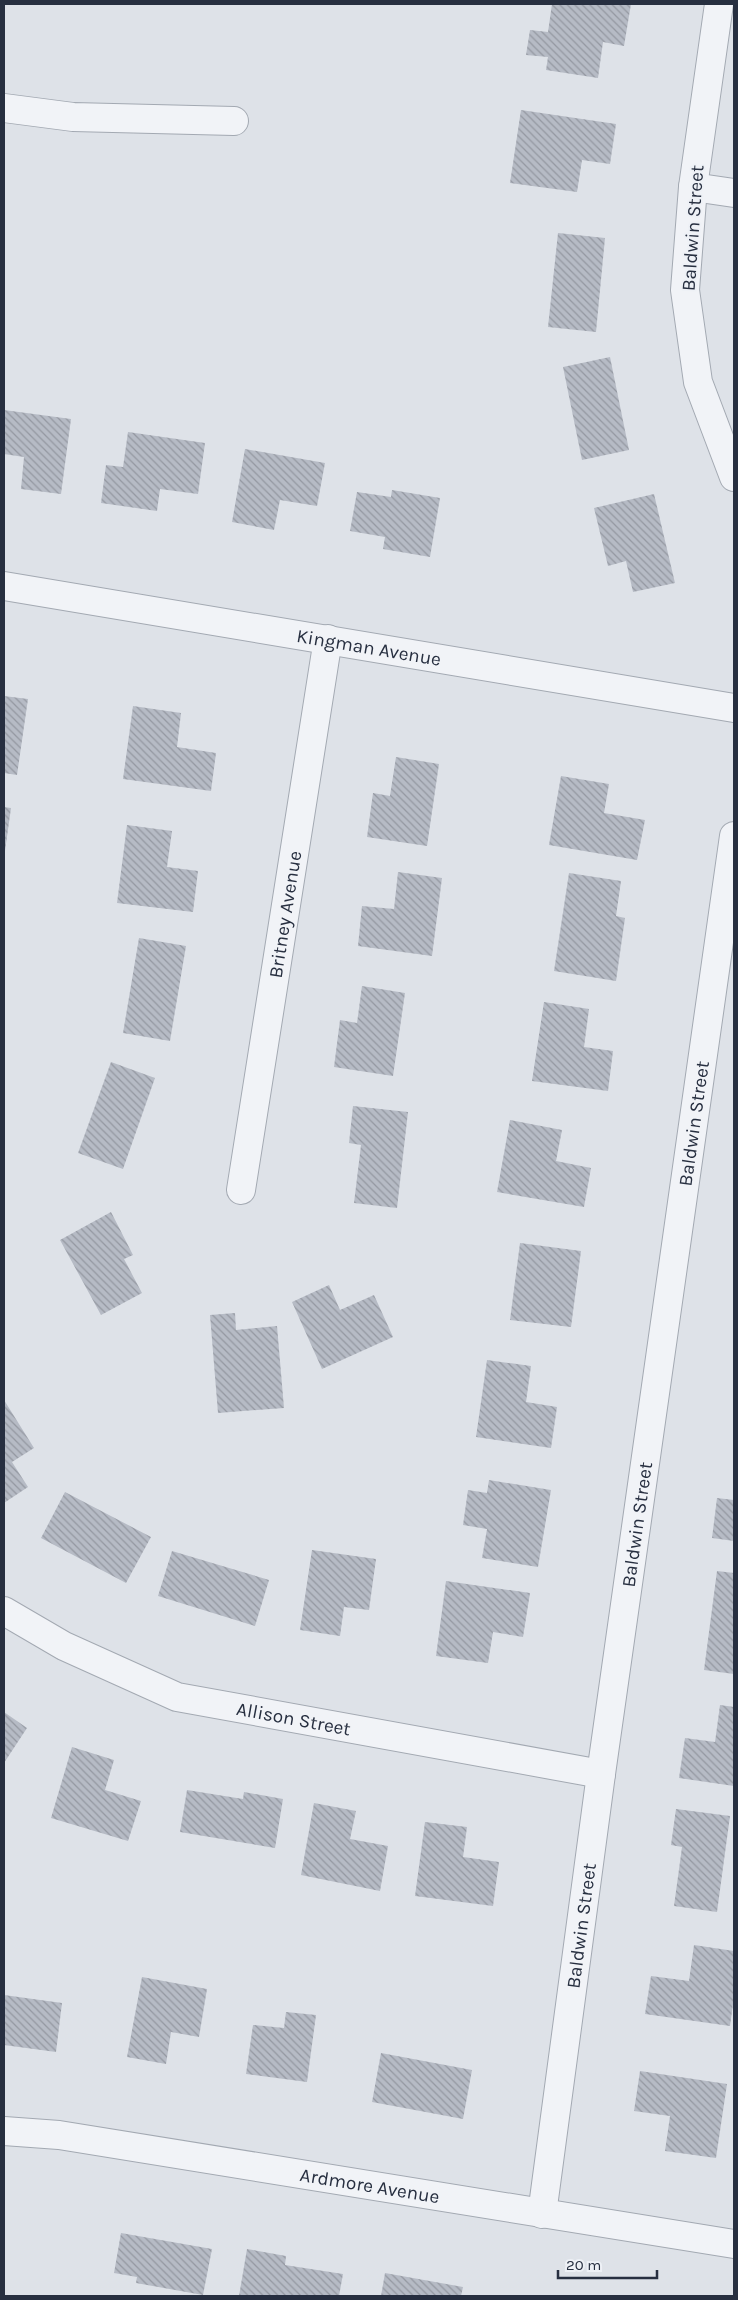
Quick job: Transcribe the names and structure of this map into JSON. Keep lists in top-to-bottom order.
{
  "streets": {
    "street": [
      "Baldwin Street",
      "Kingman Avenue",
      "Britney Avenue",
      "Allison Street",
      "Ardmore Avenue"
    ]
  },
  "crossings": [
    ["Baldwin Street", "Allison Street"],
    ["Baldwin Street", "Ardmore Avenue"],
    ["Kingman Avenue", "Britney Avenue"]
  ],
  "scale_bar": "20 m"
}
